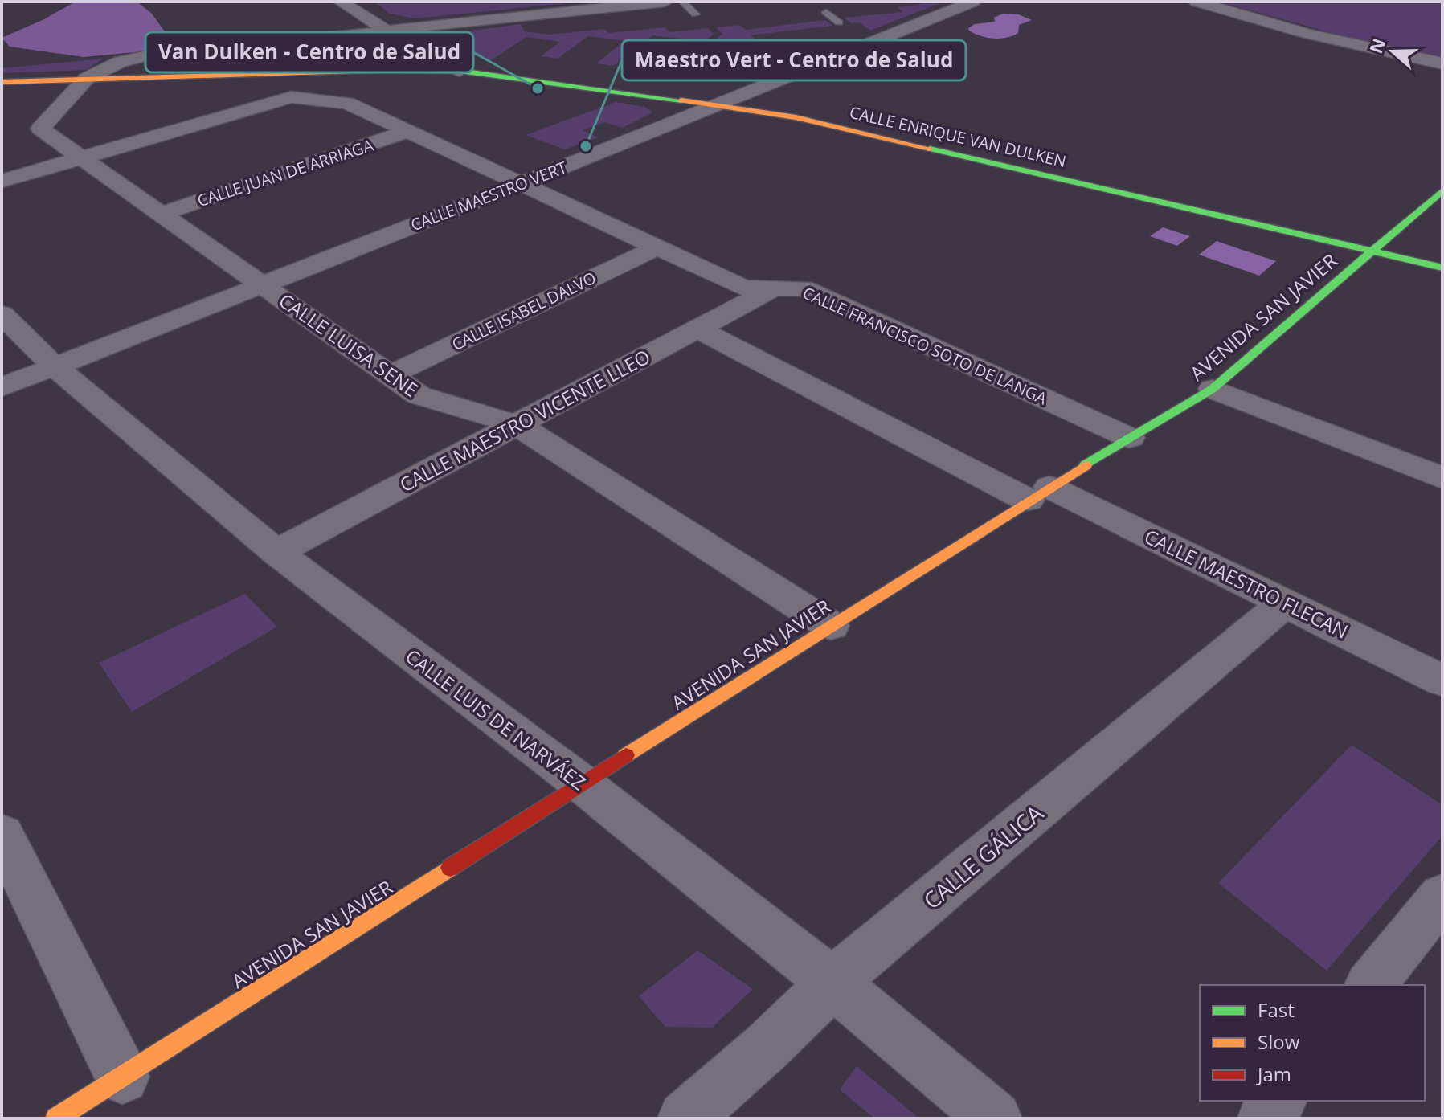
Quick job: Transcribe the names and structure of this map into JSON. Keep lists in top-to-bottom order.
{
  "streets": {
    "street": [
      "CALLE ENRIQUE VAN DULKEN",
      "CALLE JUAN DE ARRIAGA",
      "CALLE MAESTRO VERT",
      "CALLE ISABEL DALVO",
      "AVENIDA SAN JAVIER",
      "CALLE LUISA SENE",
      "CALLE FRANCISCO SOTO DE LANGA",
      "CALLE MAESTRO VICENTE LLEO",
      "CALLE MAESTRO FLECAN",
      "CALLE LUIS DE NARVÁEZ",
      "CALLE GÁLICA"
    ]
  },
  "crossings": [
    ["CALLE ENRIQUE VAN DULKEN", "CALLE MAESTRO VERT"],
    ["CALLE ENRIQUE VAN DULKEN", "AVENIDA SAN JAVIER"],
    ["CALLE ENRIQUE VAN DULKEN", "CALLE LUISA SENE"],
    ["CALLE JUAN DE ARRIAGA", "CALLE LUISA SENE"],
    ["CALLE JUAN DE ARRIAGA", "CALLE FRANCISCO SOTO DE LANGA"],
    ["CALLE MAESTRO VERT", "CALLE LUISA SENE"],
    ["CALLE MAESTRO VERT", "CALLE FRANCISCO SOTO DE LANGA"],
    ["CALLE MAESTRO VERT", "CALLE LUIS DE NARVÁEZ"],
    ["CALLE ISABEL DALVO", "CALLE LUISA SENE"],
    ["CALLE ISABEL DALVO", "CALLE FRANCISCO SOTO DE LANGA"],
    ["AVENIDA SAN JAVIER", "CALLE LUISA SENE"],
    ["AVENIDA SAN JAVIER", "CALLE FRANCISCO SOTO DE LANGA"],
    ["AVENIDA SAN JAVIER", "CALLE MAESTRO FLECAN"],
    ["AVENIDA SAN JAVIER", "CALLE LUIS DE NARVÁEZ"],
    ["CALLE LUISA SENE", "CALLE FRANCISCO SOTO DE LANGA"],
    ["CALLE LUISA SENE", "CALLE MAESTRO VICENTE LLEO"],
    ["CALLE FRANCISCO SOTO DE LANGA", "CALLE MAESTRO VICENTE LLEO"],
    ["CALLE MAESTRO VICENTE LLEO", "CALLE MAESTRO FLECAN"],
    ["CALLE MAESTRO VICENTE LLEO", "CALLE LUIS DE NARVÁEZ"],
    ["CALLE MAESTRO FLECAN", "CALLE GÁLICA"],
    ["CALLE LUIS DE NARVÁEZ", "CALLE GÁLICA"]
  ],
  "places": ["Van Dulken - Centro de Salud", "Maestro Vert - Centro de Salud"],
  "legend": ["Fast", "Slow", "Jam"],
  "north": "left"
}
